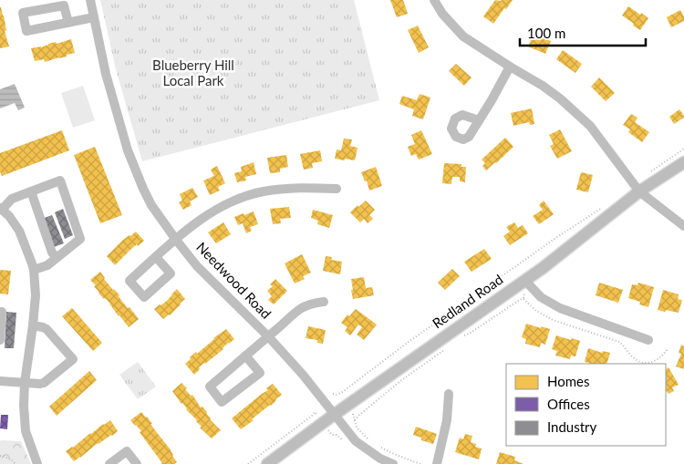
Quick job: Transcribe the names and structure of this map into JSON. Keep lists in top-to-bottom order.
{
  "streets": {
    "main road": ["Redland Road"],
    "street": ["Needwood Road"]
  },
  "crossings": [
    ["Needwood Road", "Redland Road"]
  ],
  "parks": ["Blueberry Hill Local Park"],
  "legend": ["Homes", "Offices", "Industry"],
  "scale_bar": "100 m"
}
